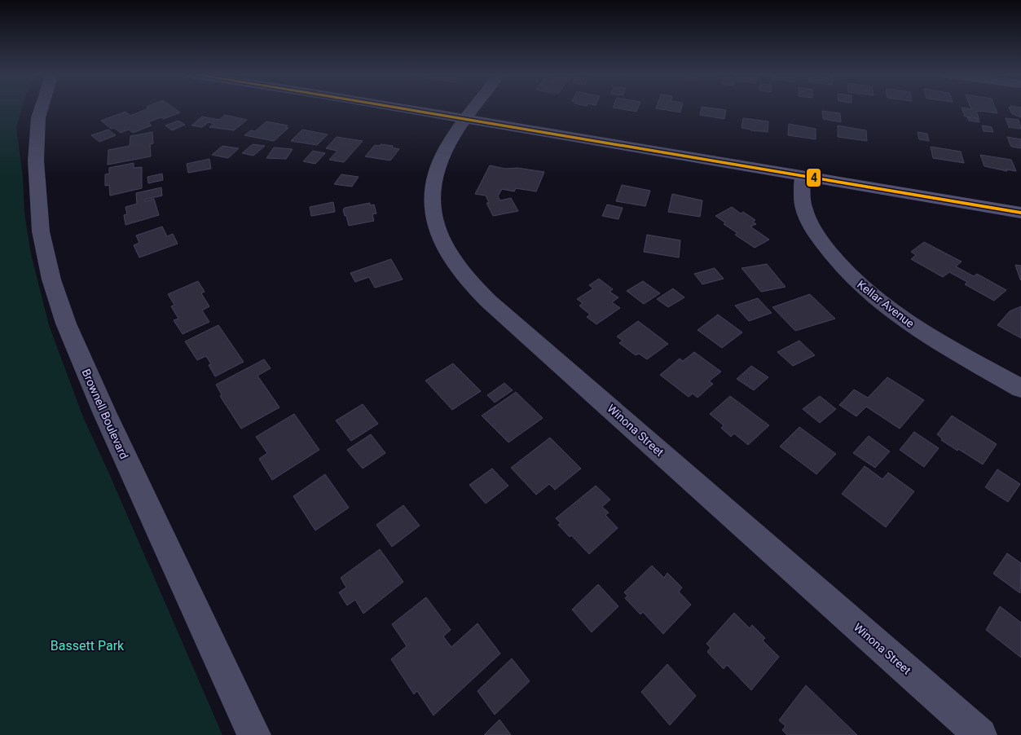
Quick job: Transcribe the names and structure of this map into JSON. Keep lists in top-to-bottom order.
{
  "streets": {
    "street": ["Kellar Avenue", "Brownell Boulevard", "Winona Street"]
  },
  "parks": ["Bassett Park"],
  "lines": ["transit line 4"]
}
